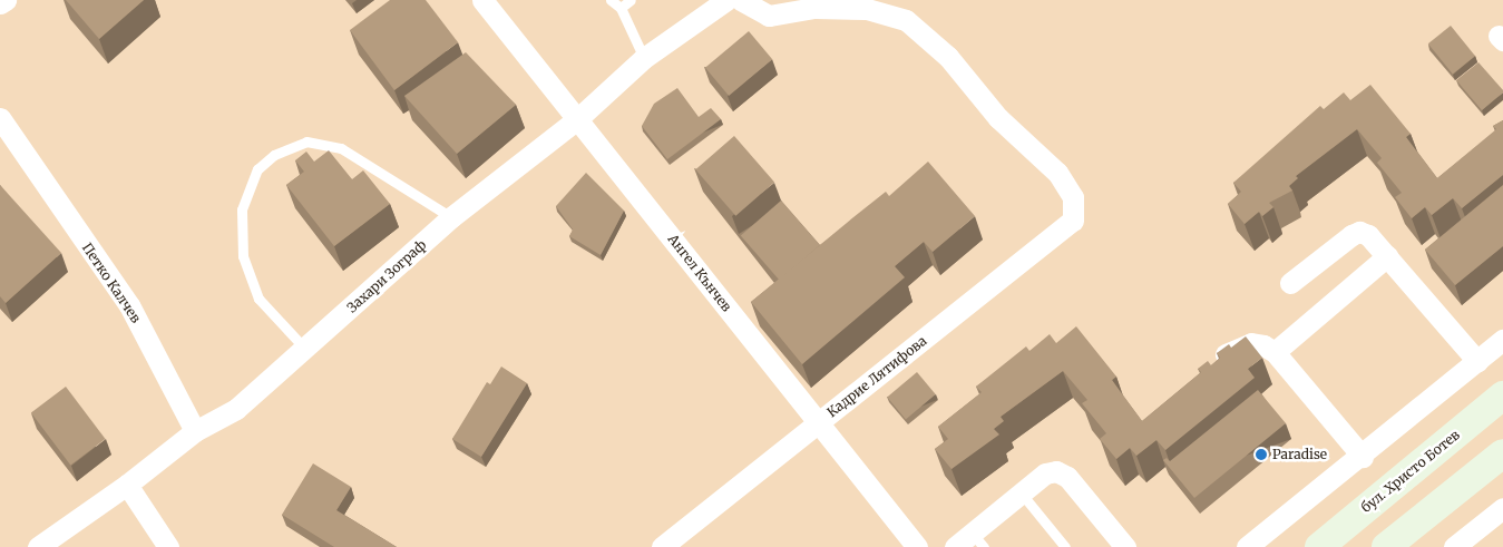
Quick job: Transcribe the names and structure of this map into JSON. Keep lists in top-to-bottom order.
{
  "streets": {
    "main road": ["бул. Христо Ботев"],
    "street": [
      "Ангел Кънчев",
      "Захари Зограф",
      "Петко Калчев",
      "Кадрие Лятифова"
    ]
  },
  "crossings": [
    ["Ангел Кънчев", "Захари Зограф"],
    ["Ангел Кънчев", "Кадрие Лятифова"],
    ["Захари Зограф", "Петко Калчев"]
  ],
  "places": ["Paradise"]
}
